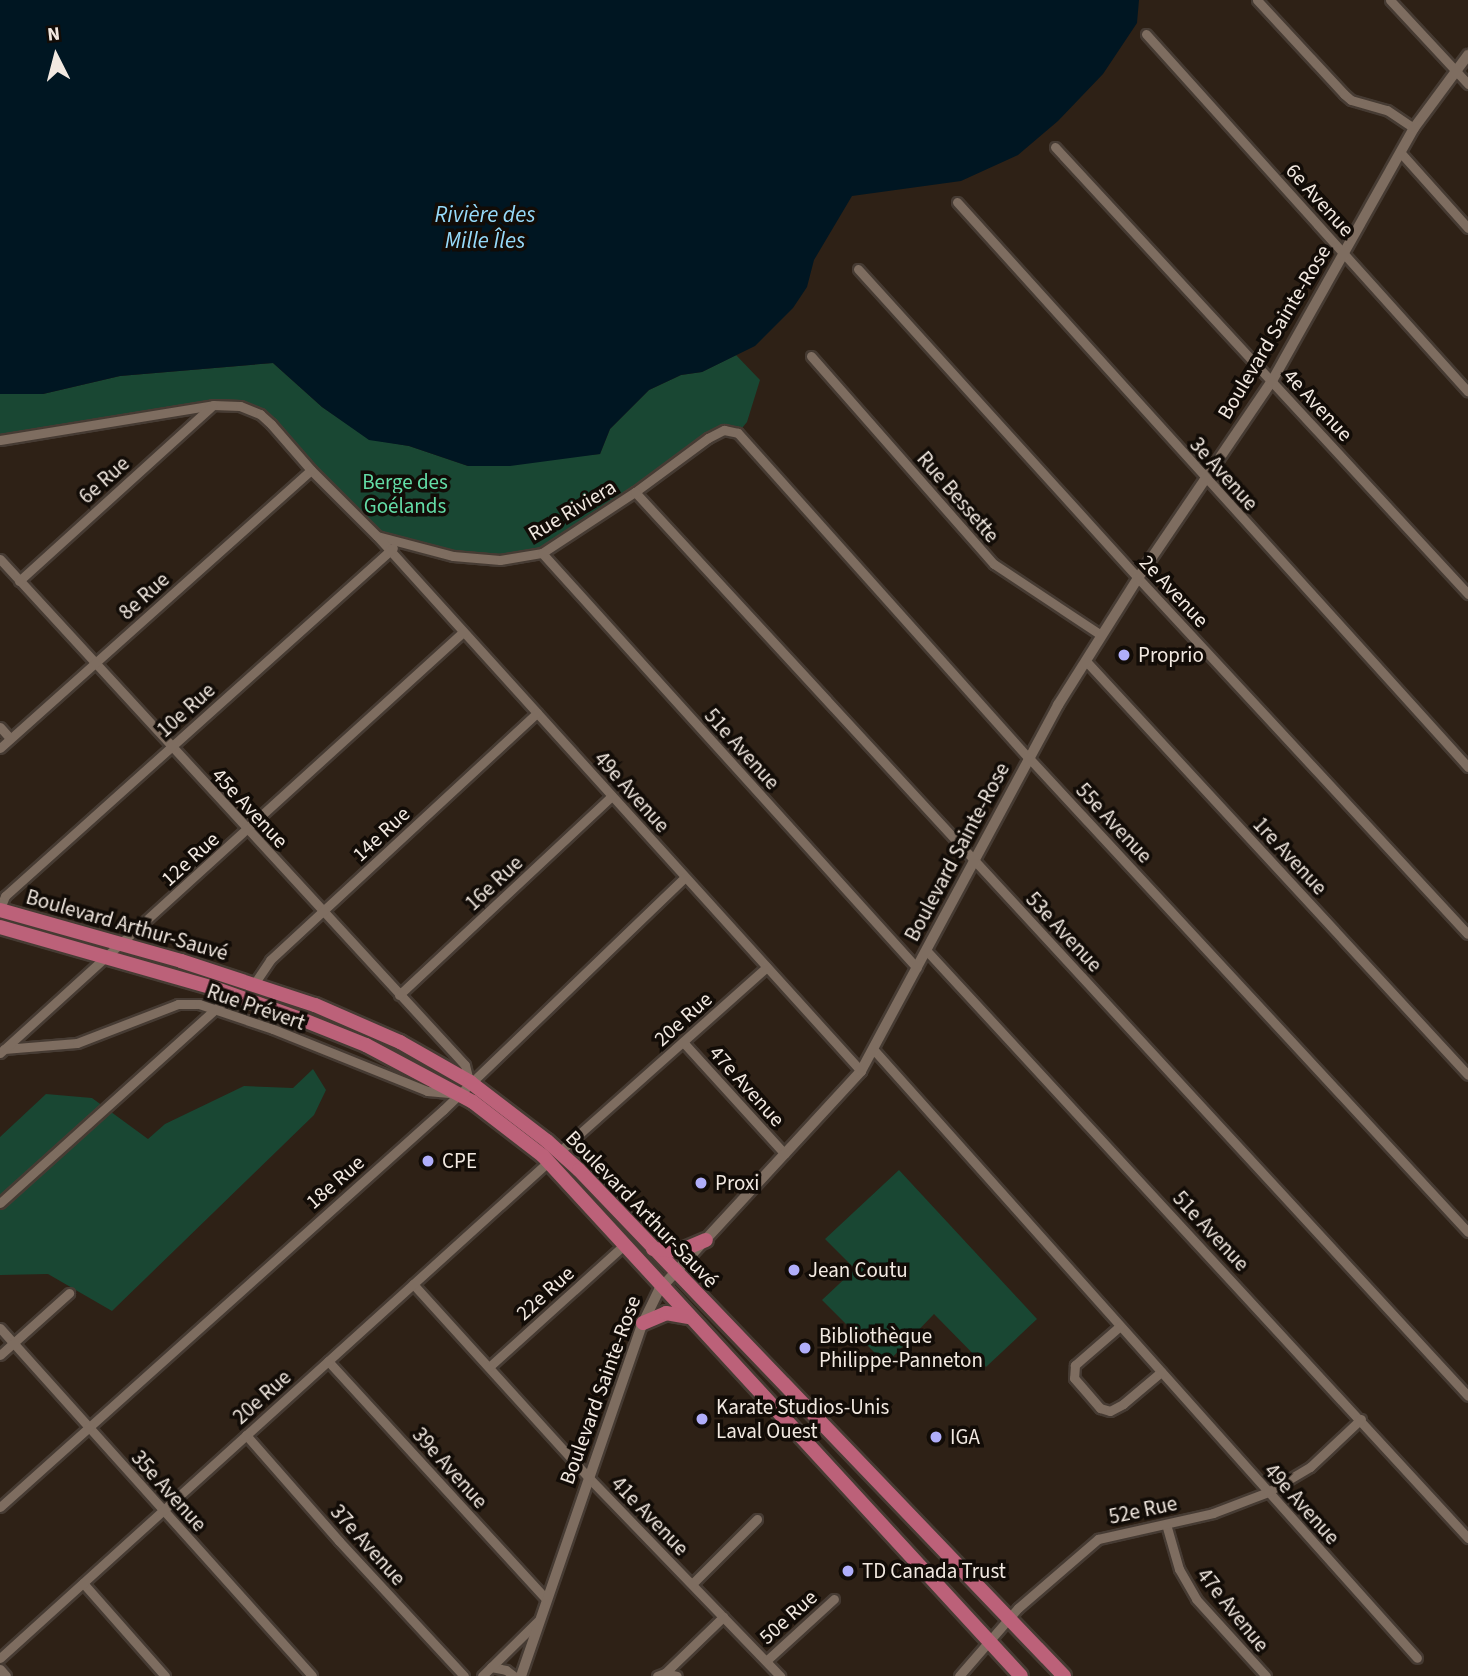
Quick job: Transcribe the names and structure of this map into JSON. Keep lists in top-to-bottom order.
{
  "streets": {
    "main road": ["Boulevard Arthur-Sauvé"],
    "street": [
      "6e Avenue",
      "Boulevard Sainte-Rose",
      "4e Avenue",
      "3e Avenue",
      "6e Rue",
      "Rue Bessette",
      "Rue Riviera",
      "2e Avenue",
      "8e Rue",
      "10e Rue",
      "51e Avenue",
      "49e Avenue",
      "45e Avenue",
      "55e Avenue",
      "14e Rue",
      "1re Avenue",
      "12e Rue",
      "16e Rue",
      "53e Avenue",
      "Rue Prévert",
      "20e Rue",
      "47e Avenue",
      "18e Rue",
      "22e Rue",
      "39e Avenue",
      "35e Avenue",
      "52e Rue",
      "41e Avenue",
      "37e Avenue",
      "50e Rue"
    ]
  },
  "crossings": [
    ["6e Avenue", "Boulevard Sainte-Rose"],
    ["Boulevard Sainte-Rose", "4e Avenue"],
    ["Boulevard Sainte-Rose", "3e Avenue"],
    ["Boulevard Sainte-Rose", "Rue Bessette"],
    ["Boulevard Sainte-Rose", "2e Avenue"],
    ["Boulevard Sainte-Rose", "51e Avenue"],
    ["Boulevard Sainte-Rose", "49e Avenue"],
    ["Boulevard Sainte-Rose", "55e Avenue"],
    ["Boulevard Sainte-Rose", "1re Avenue"],
    ["Boulevard Sainte-Rose", "Boulevard Arthur-Sauvé"],
    ["Boulevard Sainte-Rose", "53e Avenue"],
    ["Boulevard Sainte-Rose", "47e Avenue"],
    ["Boulevard Sainte-Rose", "39e Avenue"],
    ["Boulevard Sainte-Rose", "41e Avenue"],
    ["6e Rue", "45e Avenue"],
    ["Rue Riviera", "10e Rue"],
    ["Rue Riviera", "51e Avenue"],
    ["Rue Riviera", "49e Avenue"],
    ["Rue Riviera", "55e Avenue"],
    ["Rue Riviera", "53e Avenue"],
    ["8e Rue", "45e Avenue"],
    ["10e Rue", "49e Avenue"],
    ["10e Rue", "45e Avenue"],
    ["10e Rue", "Boulevard Arthur-Sauvé"],
    ["51e Avenue", "52e Rue"],
    ["49e Avenue", "14e Rue"],
    ["49e Avenue", "12e Rue"],
    ["49e Avenue", "16e Rue"],
    ["49e Avenue", "20e Rue"],
    ["49e Avenue", "18e Rue"],
    ["49e Avenue", "52e Rue"],
    ["45e Avenue", "14e Rue"],
    ["45e Avenue", "12e Rue"],
    ["45e Avenue", "16e Rue"],
    ["45e Avenue", "Boulevard Arthur-Sauvé"],
    ["45e Avenue", "18e Rue"],
    ["14e Rue", "Boulevard Arthur-Sauvé"],
    ["12e Rue", "Boulevard Arthur-Sauvé"],
    ["12e Rue", "Rue Prévert"],
    ["Boulevard Arthur-Sauvé", "Rue Prévert"],
    ["Boulevard Arthur-Sauvé", "20e Rue"],
    ["Boulevard Arthur-Sauvé", "18e Rue"],
    ["Boulevard Arthur-Sauvé", "22e Rue"],
    ["Boulevard Arthur-Sauvé", "52e Rue"],
    ["Rue Prévert", "18e Rue"],
    ["20e Rue", "47e Avenue"],
    ["20e Rue", "39e Avenue"],
    ["20e Rue", "35e Avenue"],
    ["20e Rue", "41e Avenue"],
    ["20e Rue", "37e Avenue"],
    ["47e Avenue", "52e Rue"],
    ["18e Rue", "35e Avenue"],
    ["22e Rue", "41e Avenue"],
    ["41e Avenue", "50e Rue"]
  ],
  "water": ["Rivière des Mille Îles"],
  "parks": ["Berge des Goélands"],
  "places": [
    "Proprio",
    "CPE",
    "Proxi",
    "Jean Coutu",
    "Bibliothèque Philippe-Panneton",
    "Karate Studios-Unis Laval Ouest",
    "IGA",
    "TD Canada Trust"
  ],
  "north": "top"
}
